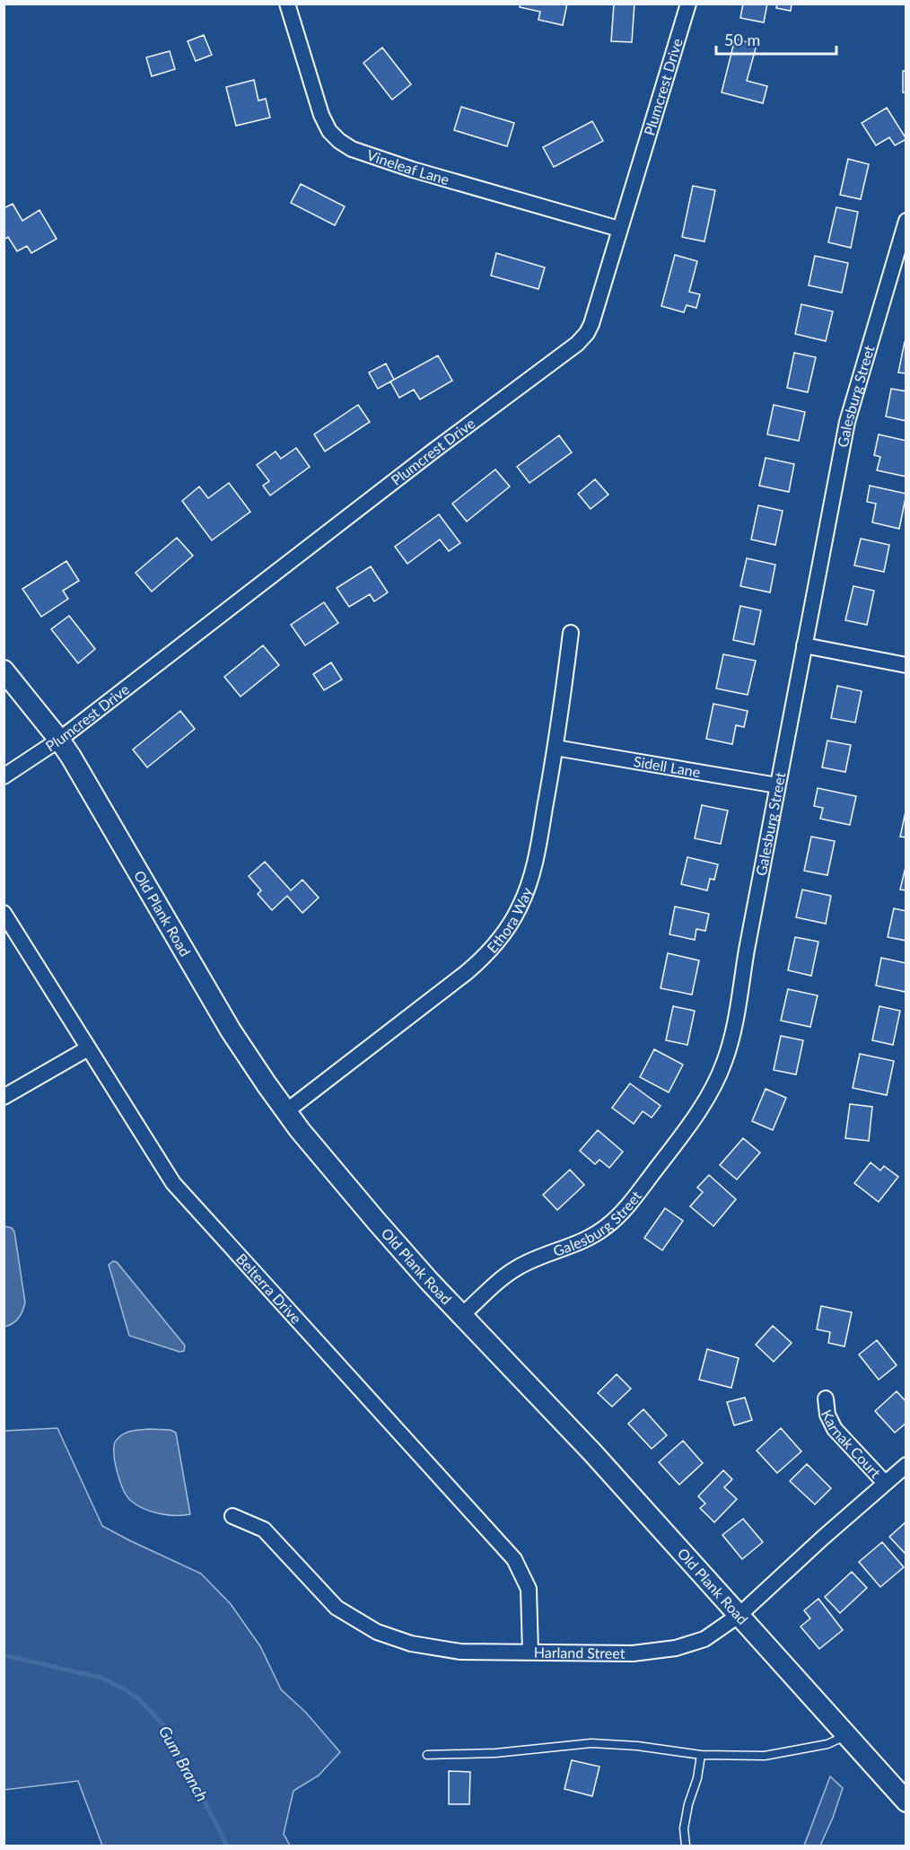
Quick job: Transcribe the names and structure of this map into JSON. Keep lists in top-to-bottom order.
{
  "streets": {
    "street": [
      "Plumcrest Drive",
      "Vineleaf Lane",
      "Galesburg Street",
      "Sidell Lane",
      "Old Plank Road",
      "Ethora Way",
      "Belterra Drive",
      "Karnak Court",
      "Harland Street"
    ]
  },
  "crossings": [
    ["Plumcrest Drive", "Vineleaf Lane"],
    ["Plumcrest Drive", "Old Plank Road"],
    ["Galesburg Street", "Sidell Lane"],
    ["Galesburg Street", "Old Plank Road"],
    ["Sidell Lane", "Ethora Way"],
    ["Old Plank Road", "Ethora Way"],
    ["Old Plank Road", "Harland Street"],
    ["Belterra Drive", "Harland Street"],
    ["Karnak Court", "Harland Street"]
  ],
  "water": ["Gum Branch"],
  "scale_bar": "50 m"
}
